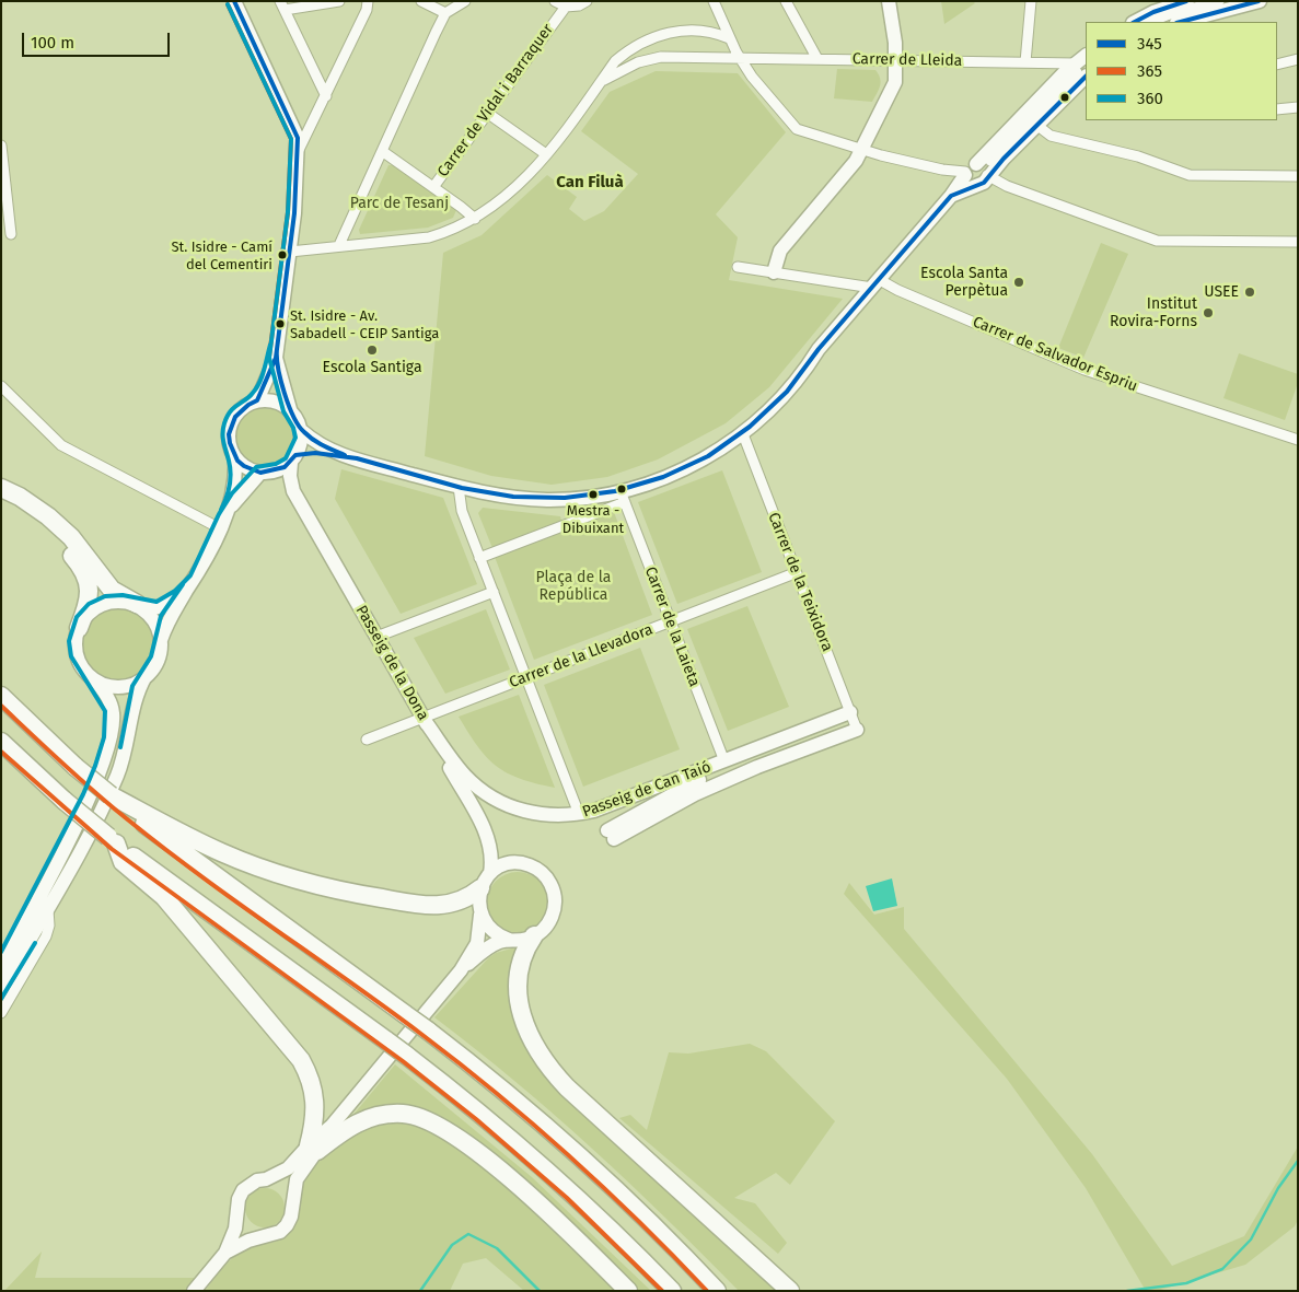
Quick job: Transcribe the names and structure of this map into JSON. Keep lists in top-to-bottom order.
{
  "streets": {
    "main road": ["Passeig de la Dona", "Passeig de Can Taió"],
    "street": [
      "Carrer de Lleida",
      "Carrer de Vidal i Barraquer",
      "Carrer de Salvador Espriu",
      "Carrer de la Teixidora",
      "Carrer de la Laieta",
      "Carrer de la Llevadora"
    ]
  },
  "crossings": [
    ["Carrer de la Teixidora", "Carrer de la Llevadora"],
    ["Carrer de la Teixidora", "Passeig de Can Taió"],
    ["Carrer de la Laieta", "Carrer de la Llevadora"],
    ["Carrer de la Laieta", "Passeig de Can Taió"],
    ["Carrer de la Llevadora", "Passeig de la Dona"],
    ["Carrer de la Llevadora", "Passeig de Can Taió"],
    ["Passeig de la Dona", "Passeig de Can Taió"]
  ],
  "districts": ["Can Filuà"],
  "parks": ["Parc de Tesanj", "Plaça de la República"],
  "places": [
    "St. Isidre - Camí del Cementiri",
    "Escola Santa Perpètua",
    "USEE",
    "Institut Rovira-Forns",
    "St. Isidre - Av. Sabadell - CEIP Santiga",
    "Escola Santiga",
    "Mestra - Dibuixant"
  ],
  "lines": ["transit line 345", "transit line 365", "transit line 360"],
  "legend": ["345", "365", "360"],
  "scale_bar": "100 m"
}
